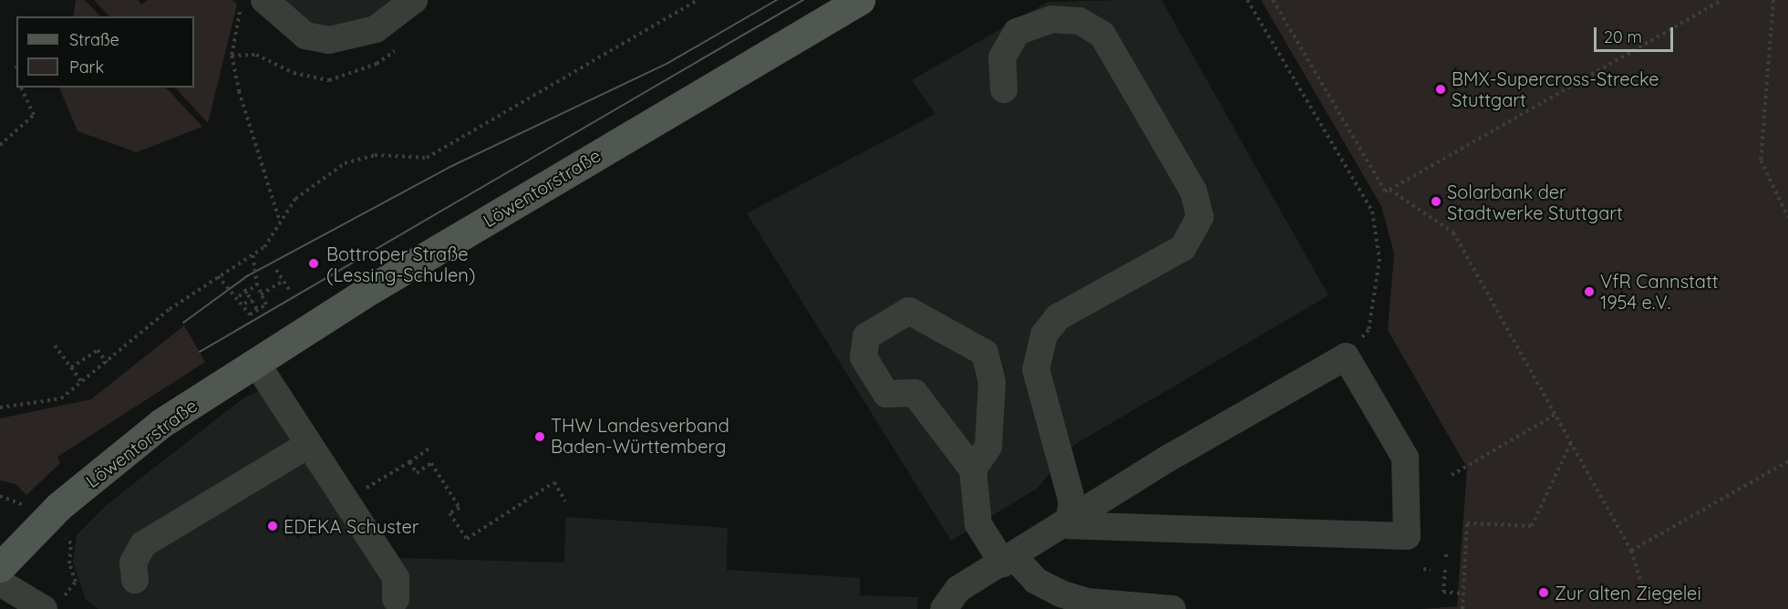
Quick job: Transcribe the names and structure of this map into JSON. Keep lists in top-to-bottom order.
{
  "streets": {
    "main road": ["Löwentorstraße"]
  },
  "places": [
    "BMX-Supercross-Strecke Stuttgart",
    "Solarbank der Stadtwerke Stuttgart",
    "Bottroper Straße (Lessing-Schulen)",
    "VfR Cannstatt 1954 e.V.",
    "THW Landesverband Baden-Württemberg",
    "EDEKA Schuster",
    "Zur alten Ziegelei"
  ],
  "legend": ["Straße", "Park"],
  "scale_bar": "20 m"
}
